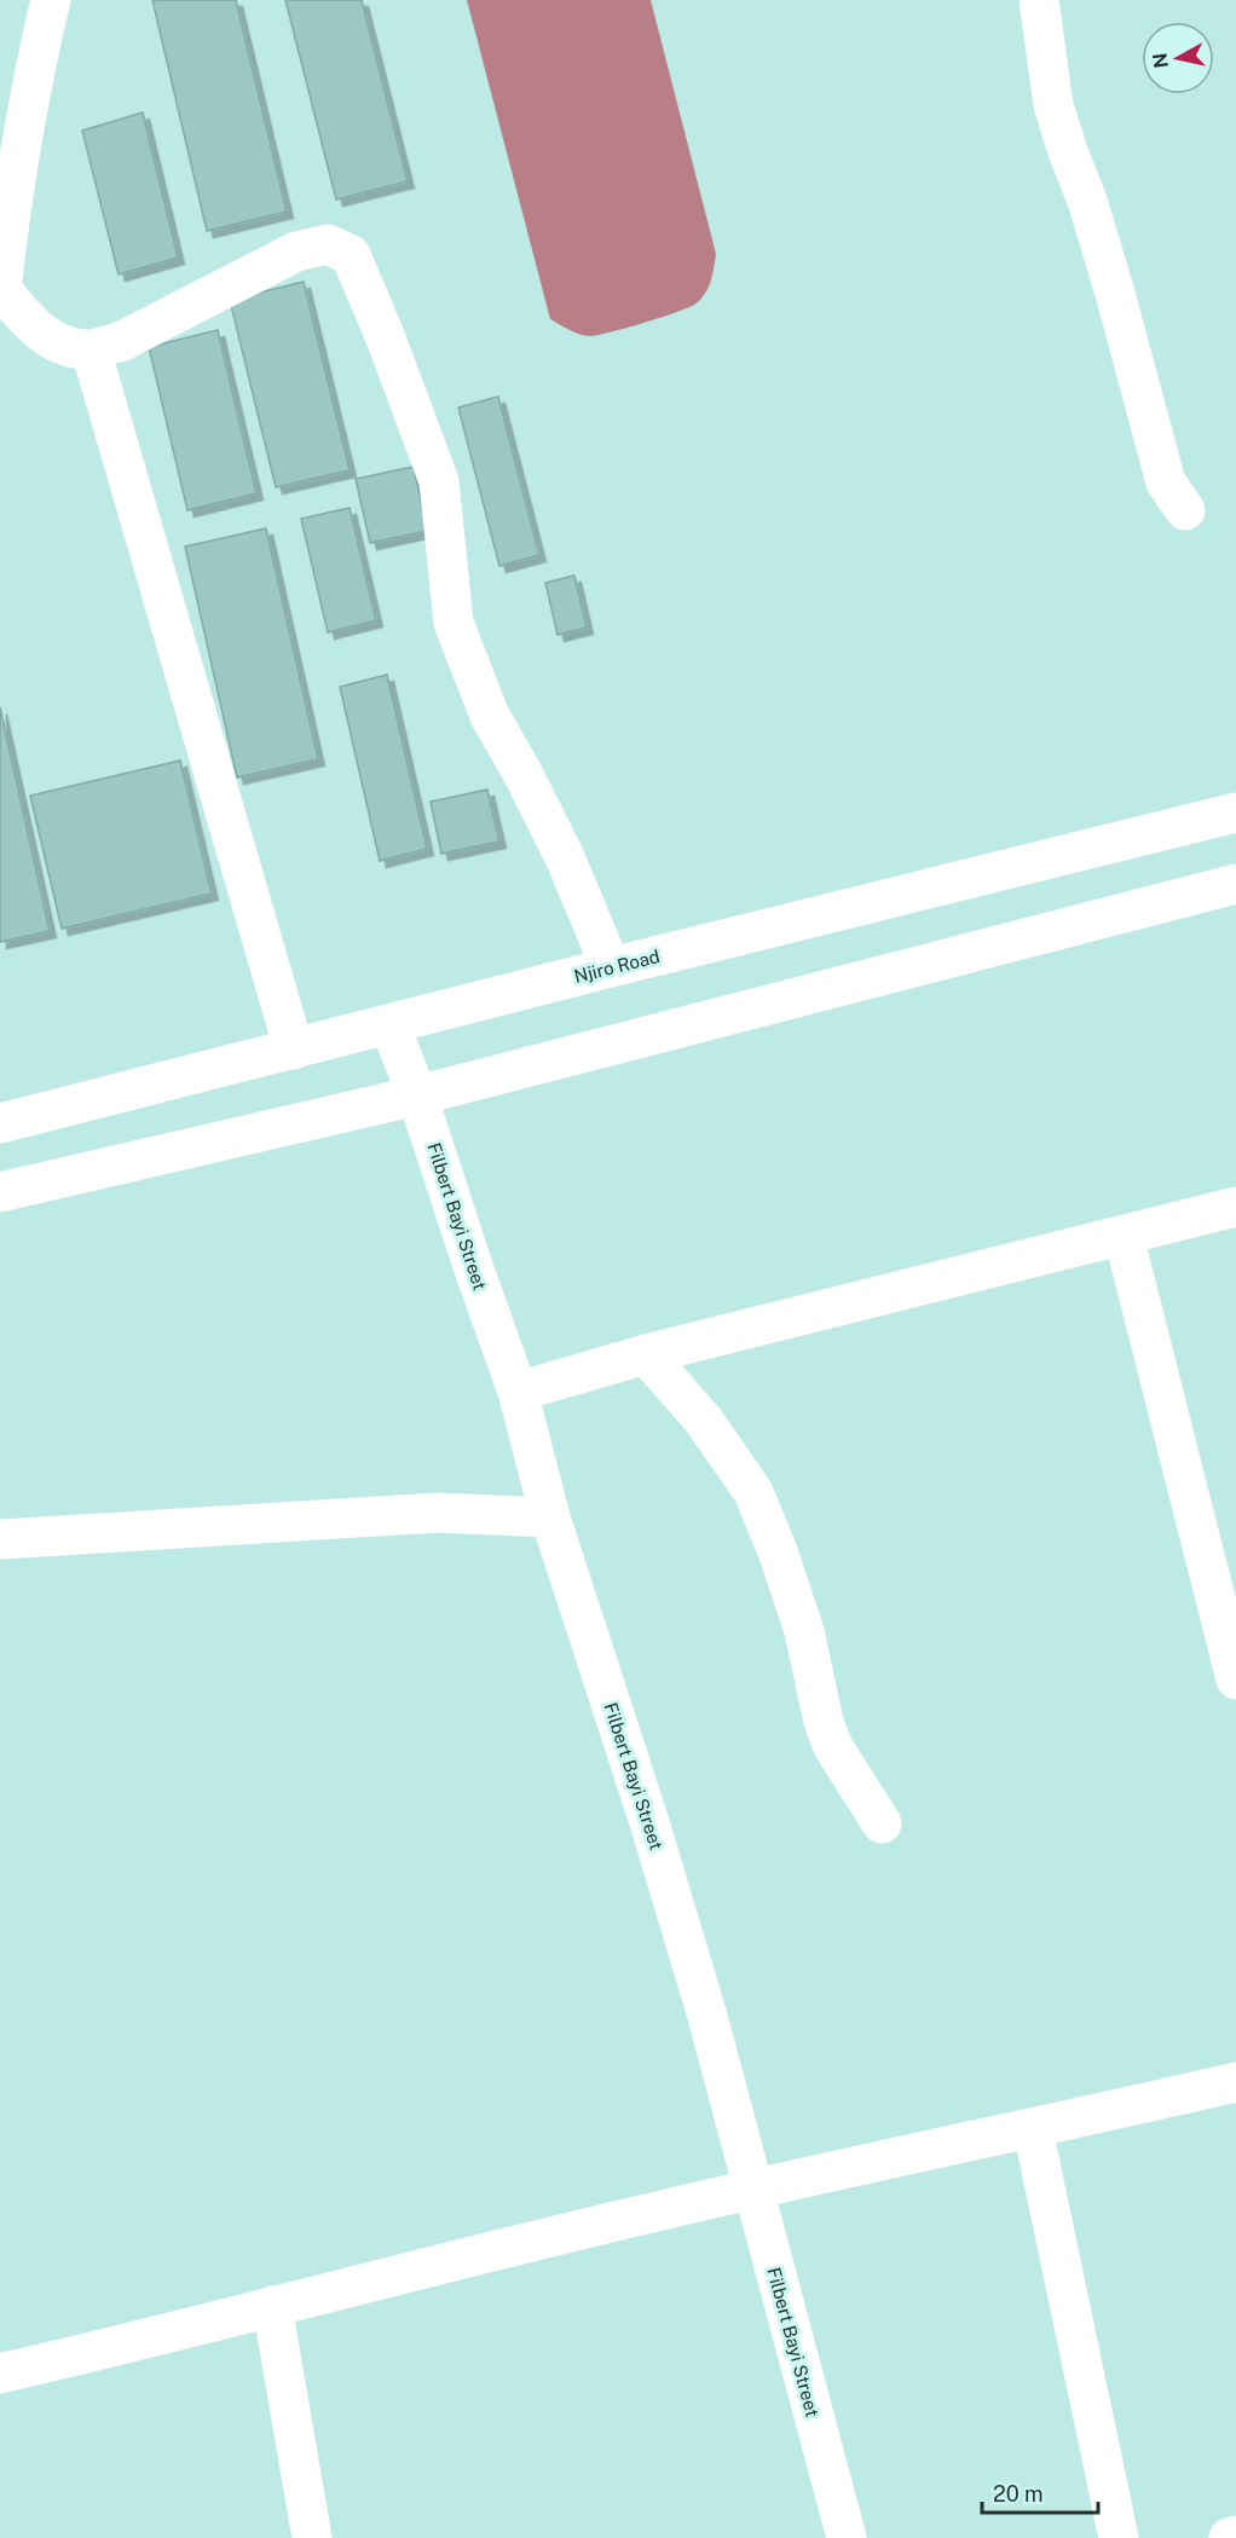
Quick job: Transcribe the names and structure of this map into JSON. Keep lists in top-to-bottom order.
{
  "streets": {
    "street": ["Njiro Road", "Filbert Bayi Street"]
  },
  "crossings": [
    ["Njiro Road", "Filbert Bayi Street"]
  ],
  "scale_bar": "20 m",
  "north": "left"
}
